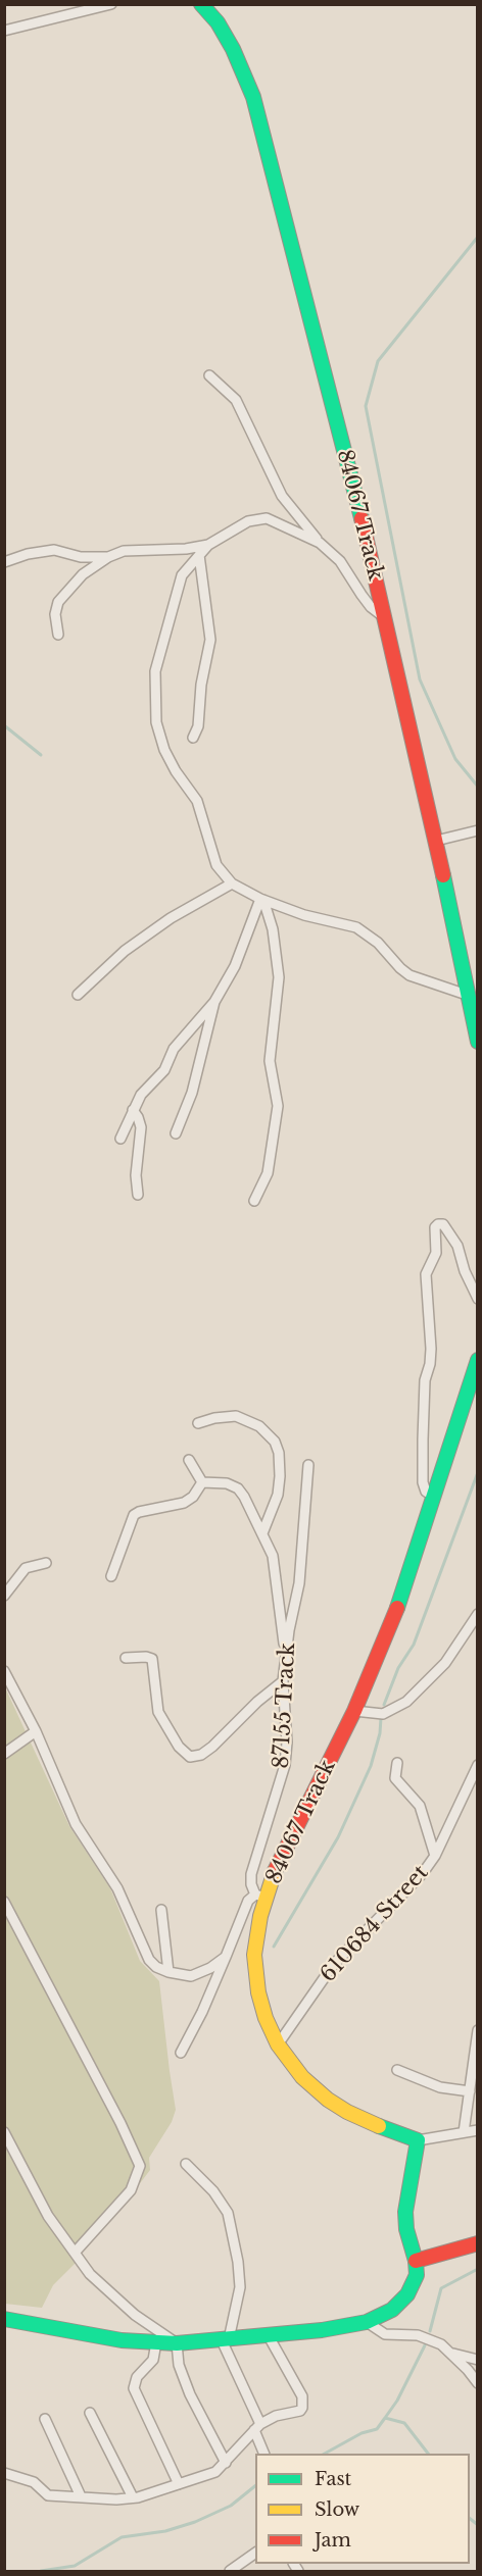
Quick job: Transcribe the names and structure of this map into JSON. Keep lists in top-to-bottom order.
{
  "streets": {
    "street": ["84067 Track", "87155 Track", "610684 Street"]
  },
  "crossings": [
    ["84067 Track", "87155 Track"],
    ["84067 Track", "610684 Street"]
  ],
  "legend": ["Fast", "Slow", "Jam"]
}
